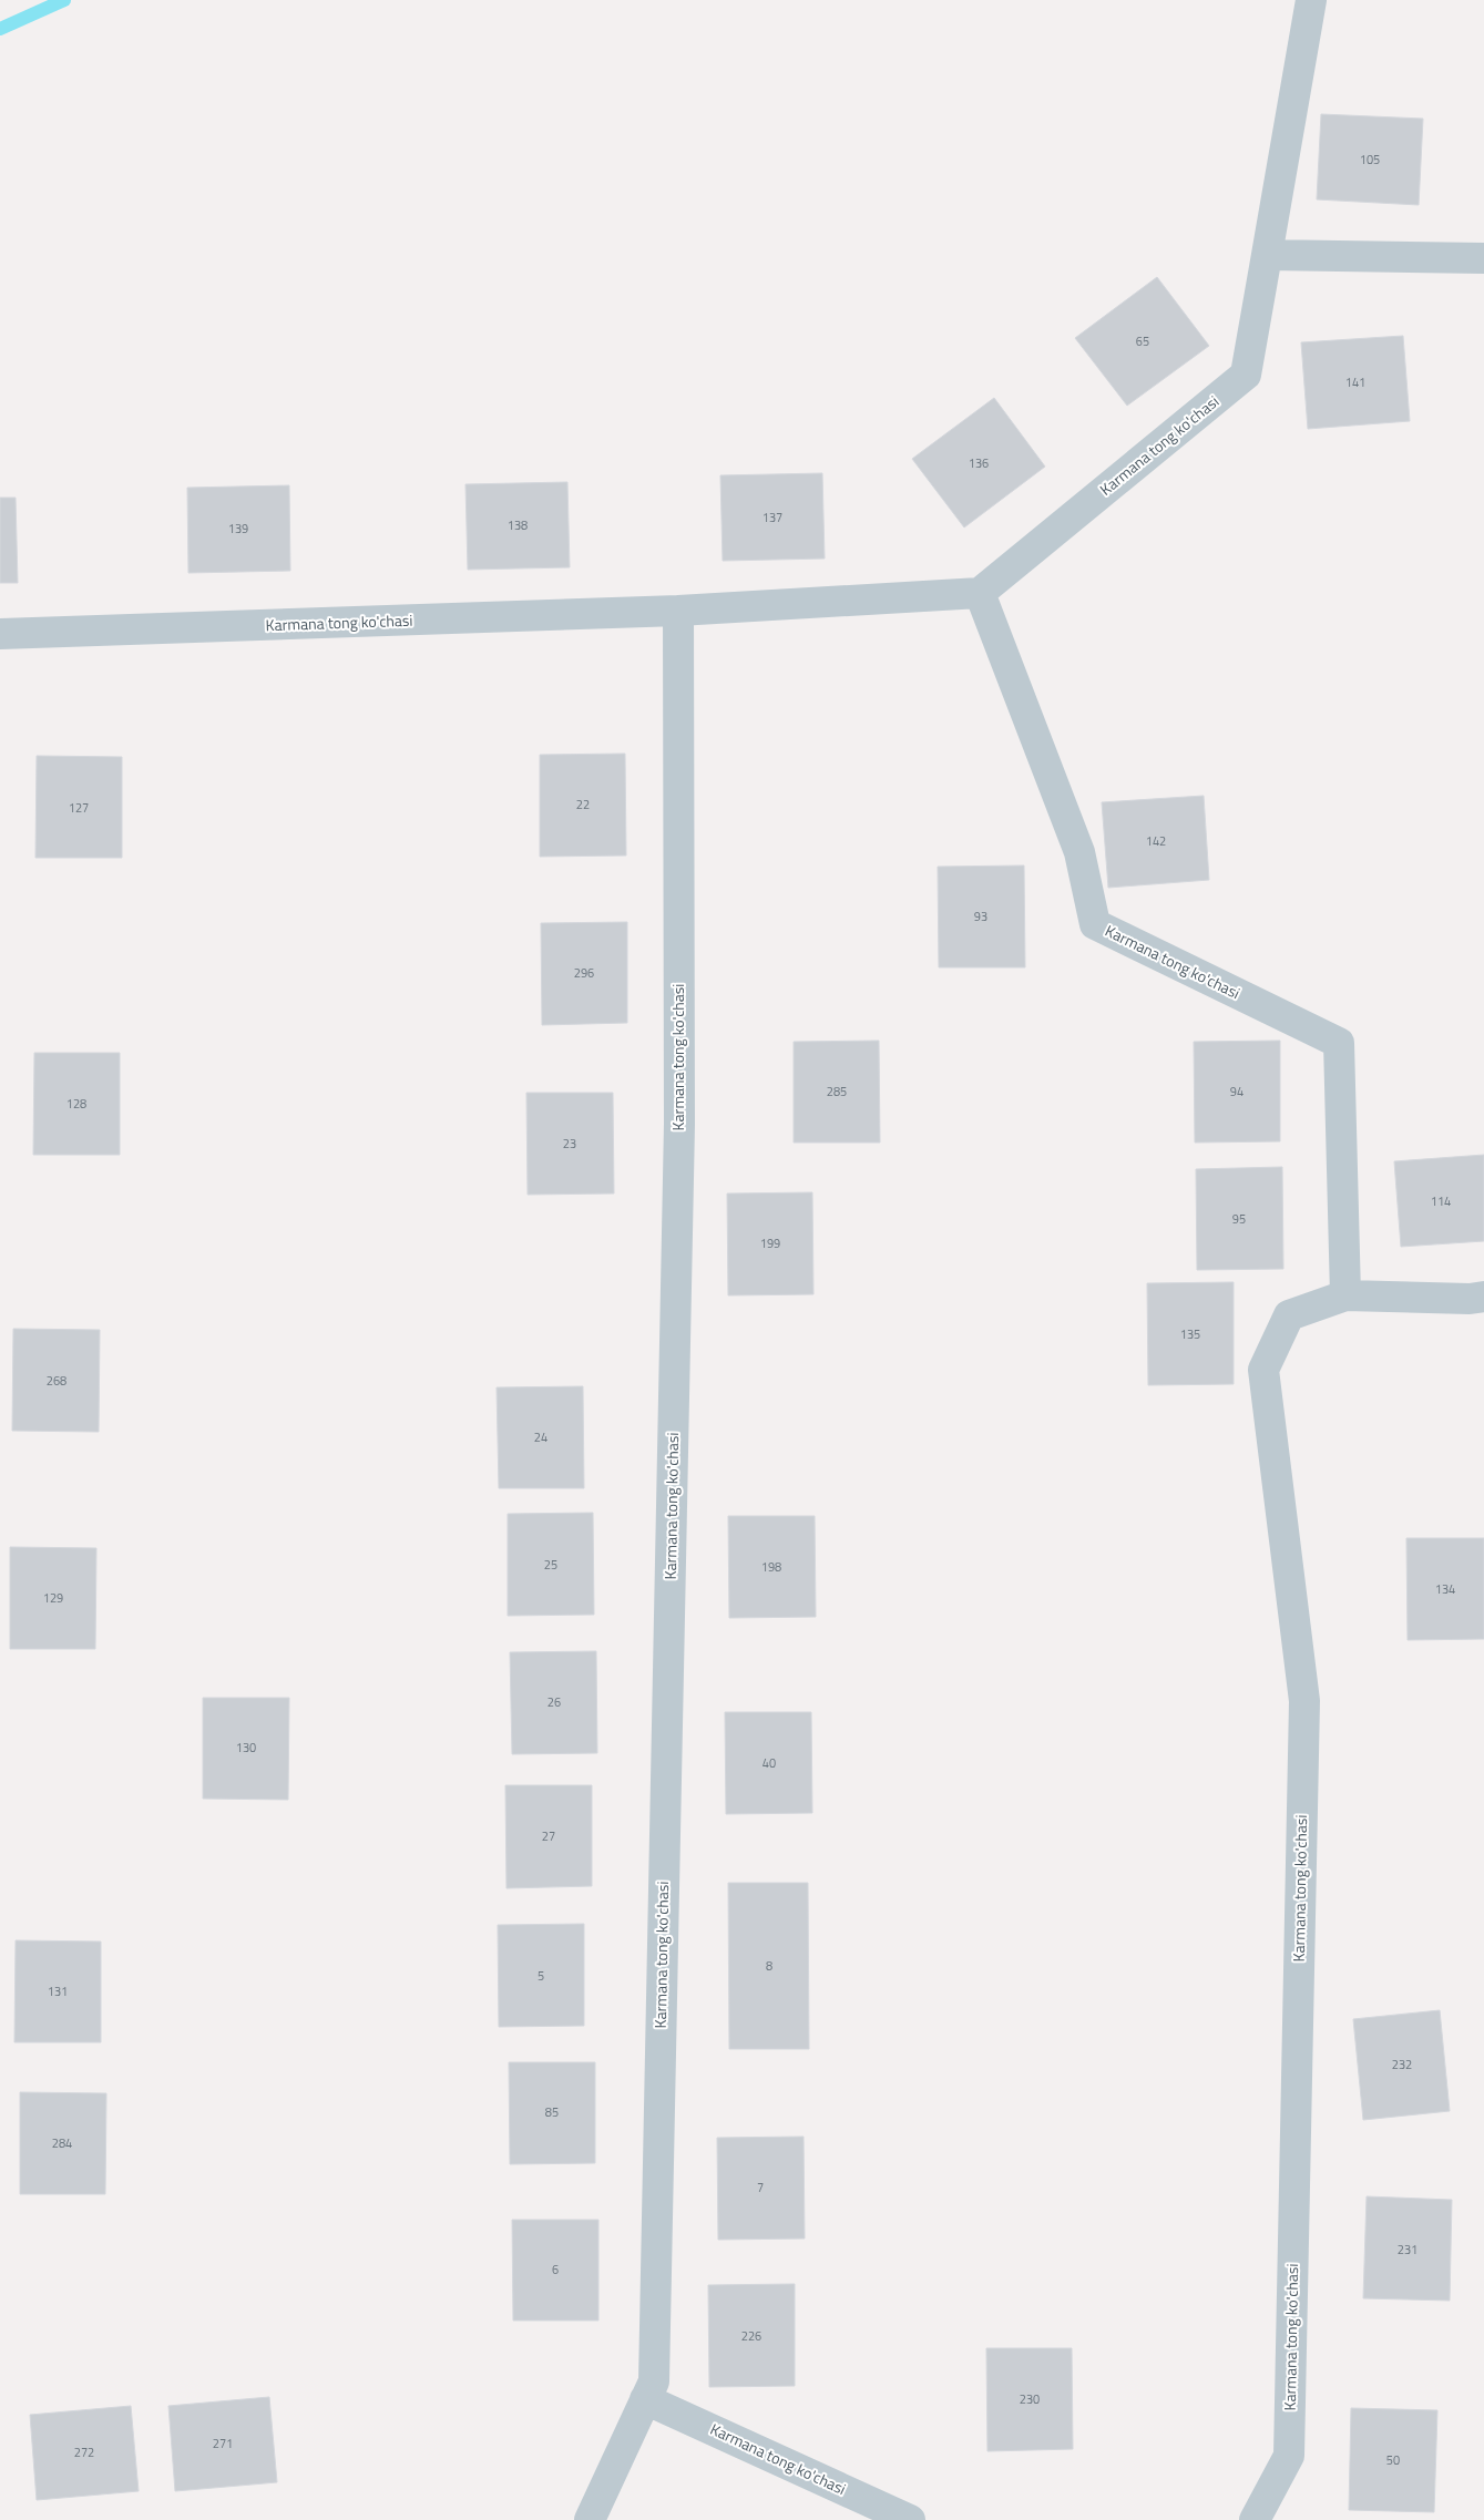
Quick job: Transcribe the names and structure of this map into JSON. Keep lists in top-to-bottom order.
{
  "streets": {
    "street": ["Karmana tong ko'chasi"]
  },
  "house_numbers": [
    "105",
    "65",
    "141",
    "136",
    "137",
    "138",
    "139",
    "22",
    "127",
    "142",
    "93",
    "296",
    "285",
    "94",
    "128",
    "23",
    "114",
    "95",
    "199",
    "135",
    "268",
    "24",
    "25",
    "198",
    "134",
    "129",
    "26",
    "130",
    "40",
    "27",
    "8",
    "5",
    "131",
    "232",
    "85",
    "284",
    "7",
    "231",
    "6",
    "226",
    "230",
    "271",
    "272",
    "50"
  ]
}
